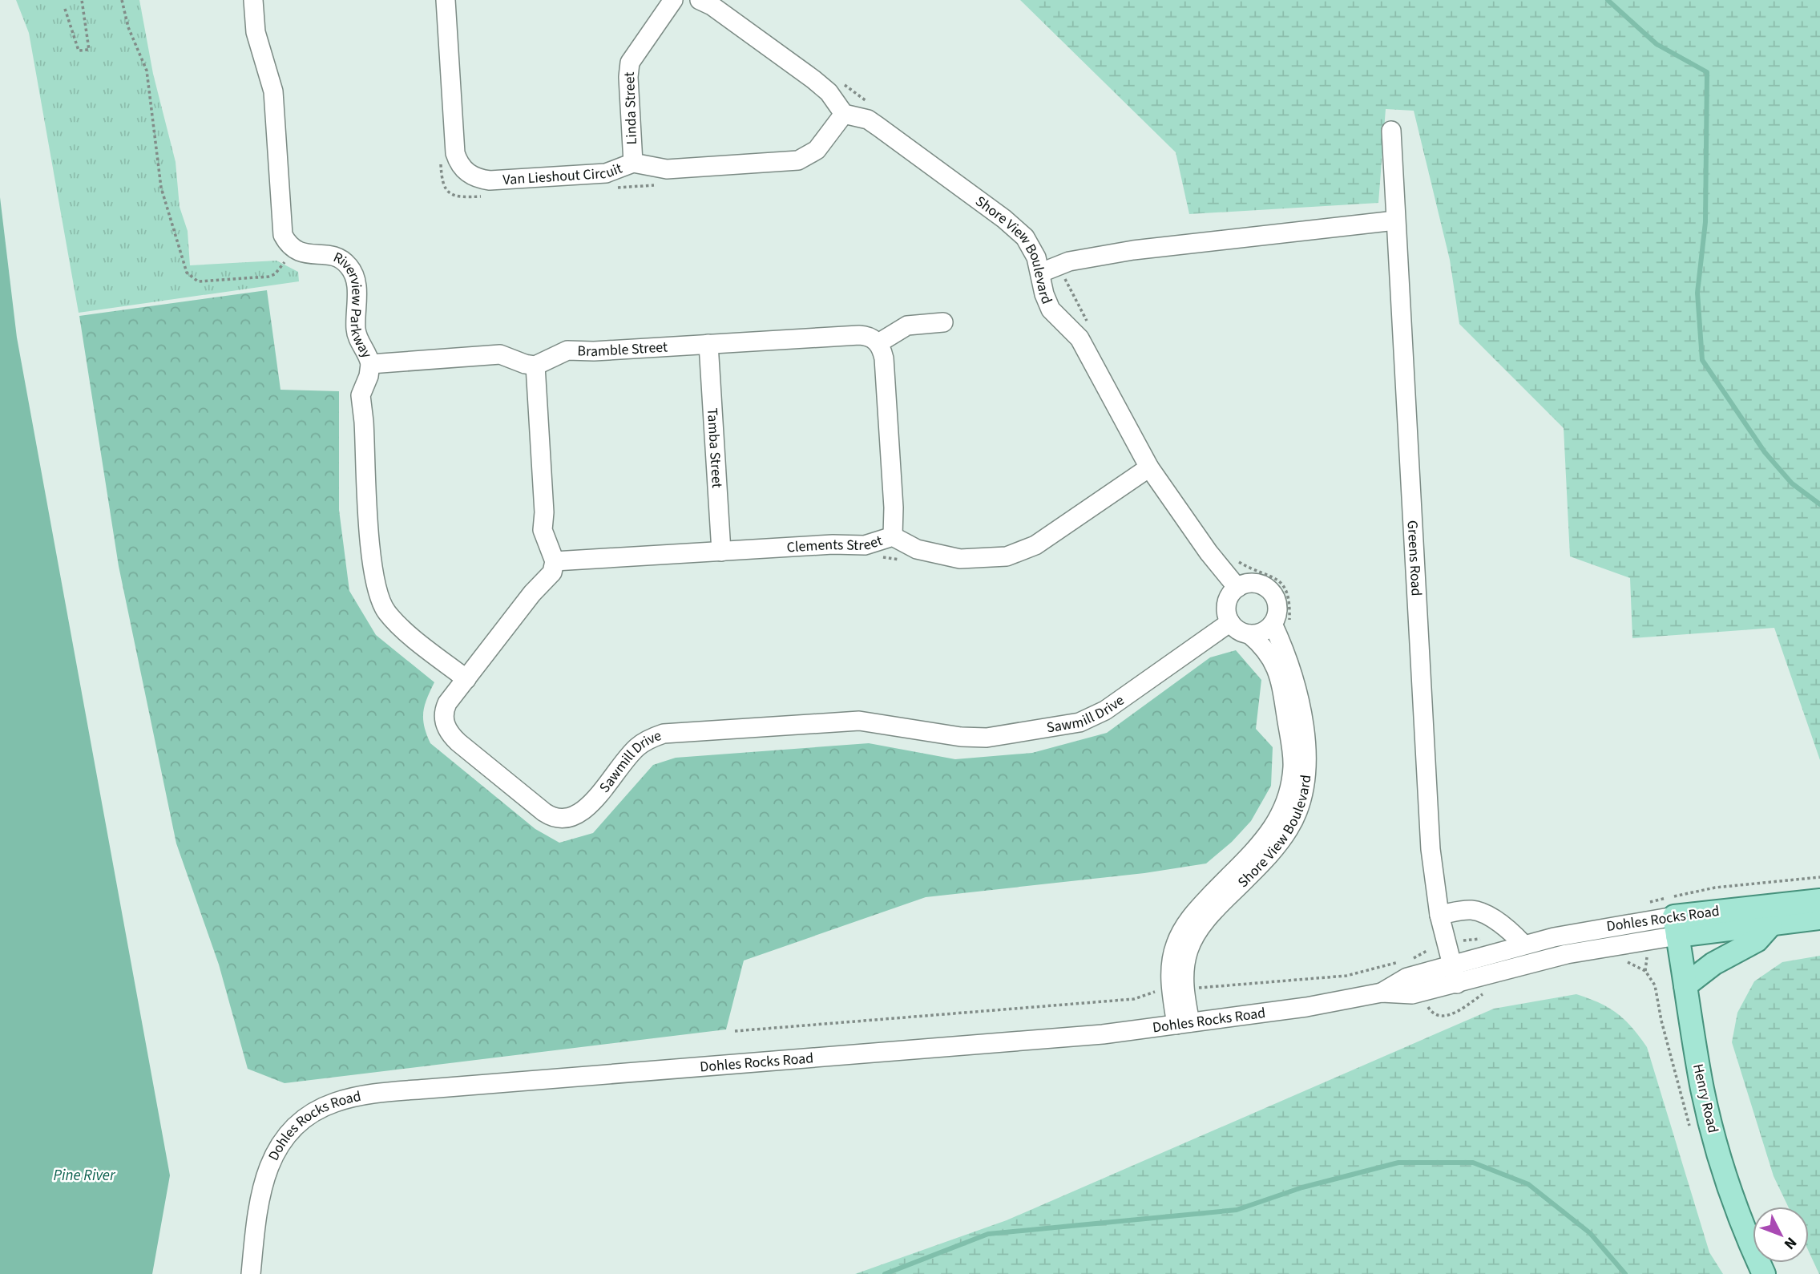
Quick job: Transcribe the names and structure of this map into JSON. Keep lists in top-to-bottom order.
{
  "streets": {
    "main road": ["Dohles Rocks Road", "Henry Road"],
    "street": [
      "Linda Street",
      "Van Lieshout Circuit",
      "Shore View Boulevard",
      "Riverview Parkway",
      "Bramble Street",
      "Tamba Street",
      "Clements Street",
      "Greens Road",
      "Sawmill Drive"
    ]
  },
  "crossings": [
    ["Linda Street", "Van Lieshout Circuit"],
    ["Van Lieshout Circuit", "Shore View Boulevard"],
    ["Shore View Boulevard", "Clements Street"],
    ["Shore View Boulevard", "Sawmill Drive"],
    ["Shore View Boulevard", "Dohles Rocks Road"],
    ["Riverview Parkway", "Sawmill Drive"],
    ["Bramble Street", "Tamba Street"],
    ["Tamba Street", "Clements Street"],
    ["Clements Street", "Sawmill Drive"],
    ["Greens Road", "Dohles Rocks Road"],
    ["Dohles Rocks Road", "Henry Road"]
  ],
  "water": ["Pine River"],
  "north": "bottom right"
}
